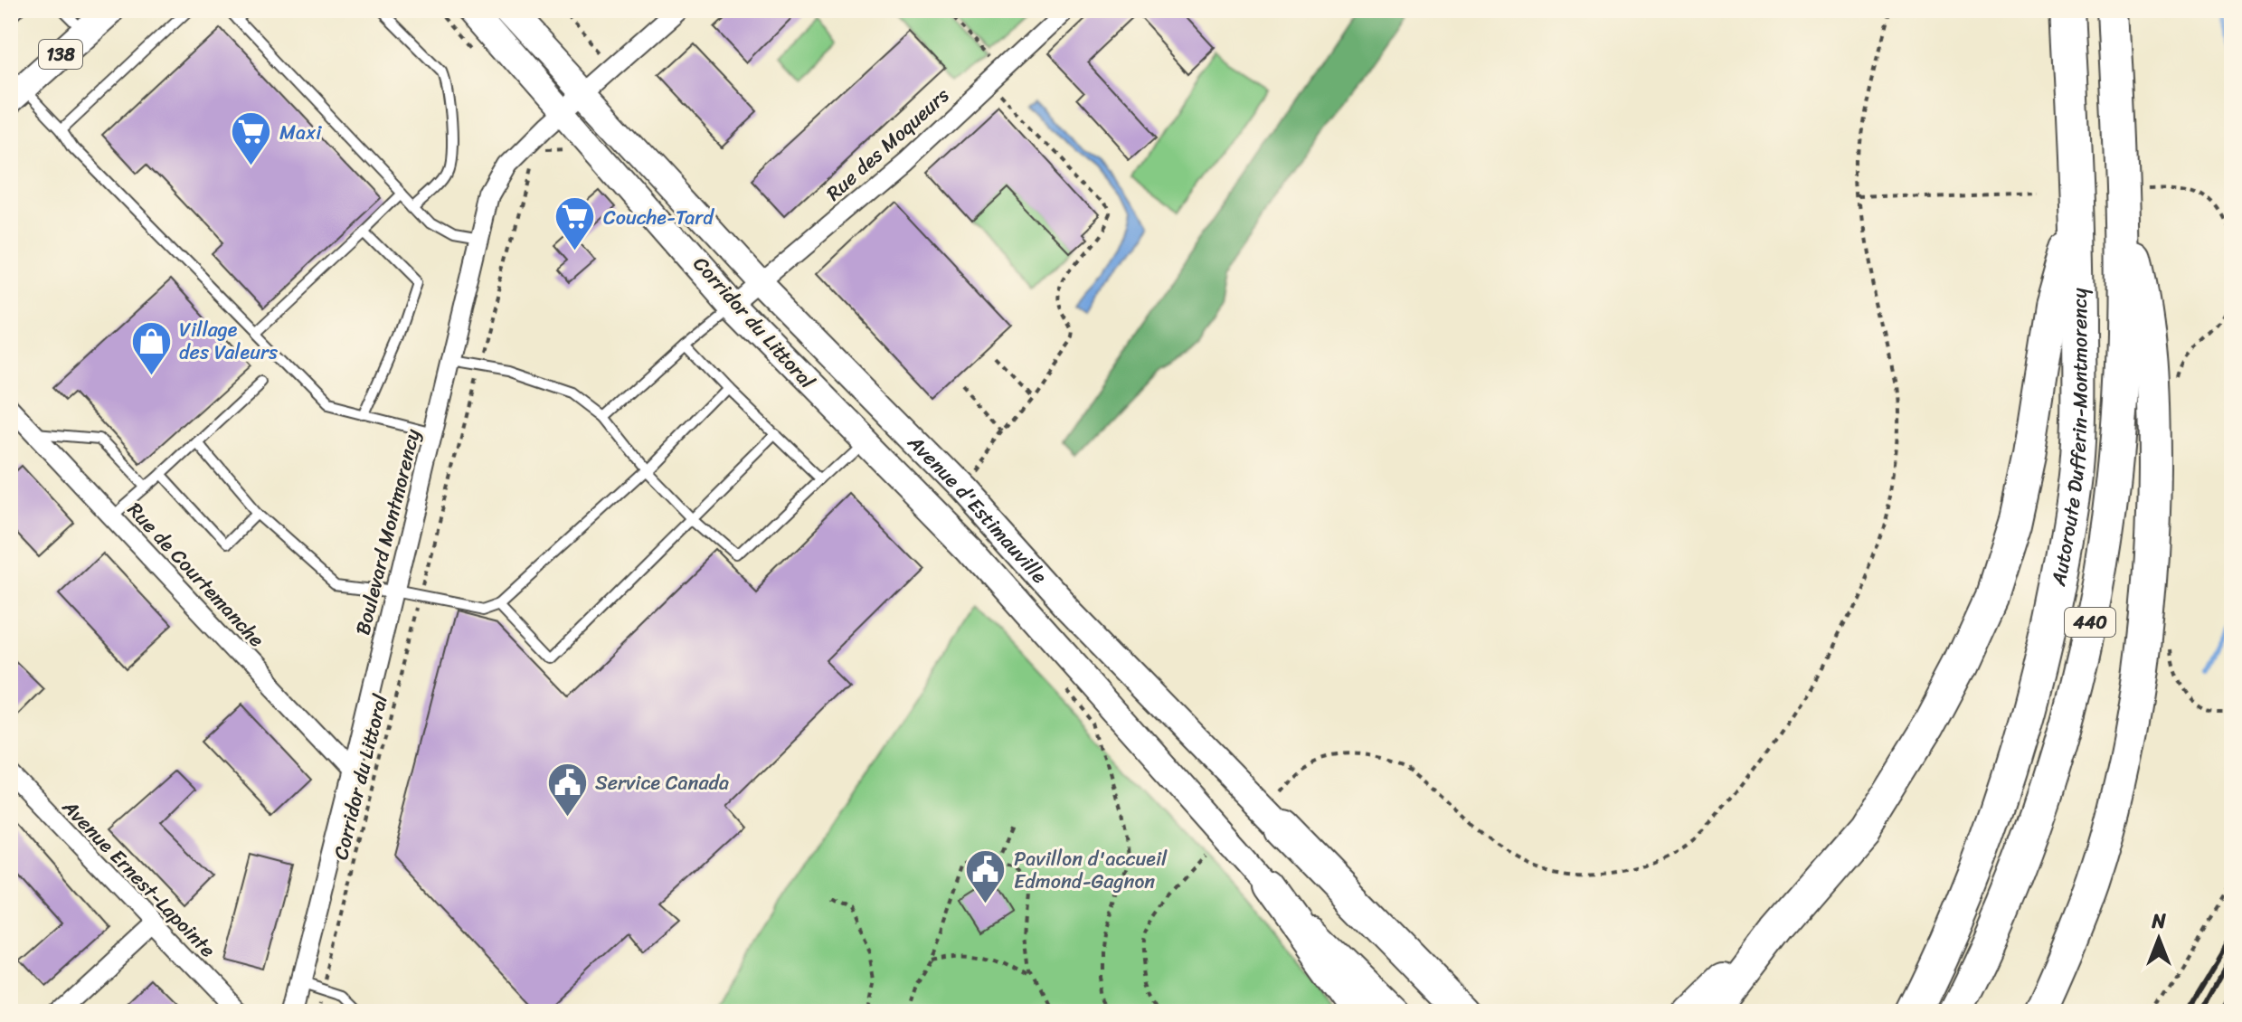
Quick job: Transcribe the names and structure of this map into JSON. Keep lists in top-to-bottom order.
{
  "streets": {
    "highway": ["Autoroute Dufferin-Montmorency", "440"],
    "main road": ["138", "Avenue d'Estimauville"],
    "street": [
      "Rue des Moqueurs",
      "Boulevard Montmorency",
      "Rue de Courtemanche",
      "Avenue Ernest-Lapointe"
    ],
    "path": ["Corridor du Littoral"]
  },
  "crossings": [
    ["Rue des Moqueurs", "Avenue d'Estimauville"],
    ["Avenue d'Estimauville", "Boulevard Montmorency"],
    ["Boulevard Montmorency", "Rue de Courtemanche"]
  ],
  "places": {
    "supermarket": ["Maxi", "Couche-Tard"],
    "shop": ["Village des Valeurs"],
    "public building": ["Service Canada", "Pavillon d'accueil Edmond-Gagnon"]
  },
  "north": "top"
}
